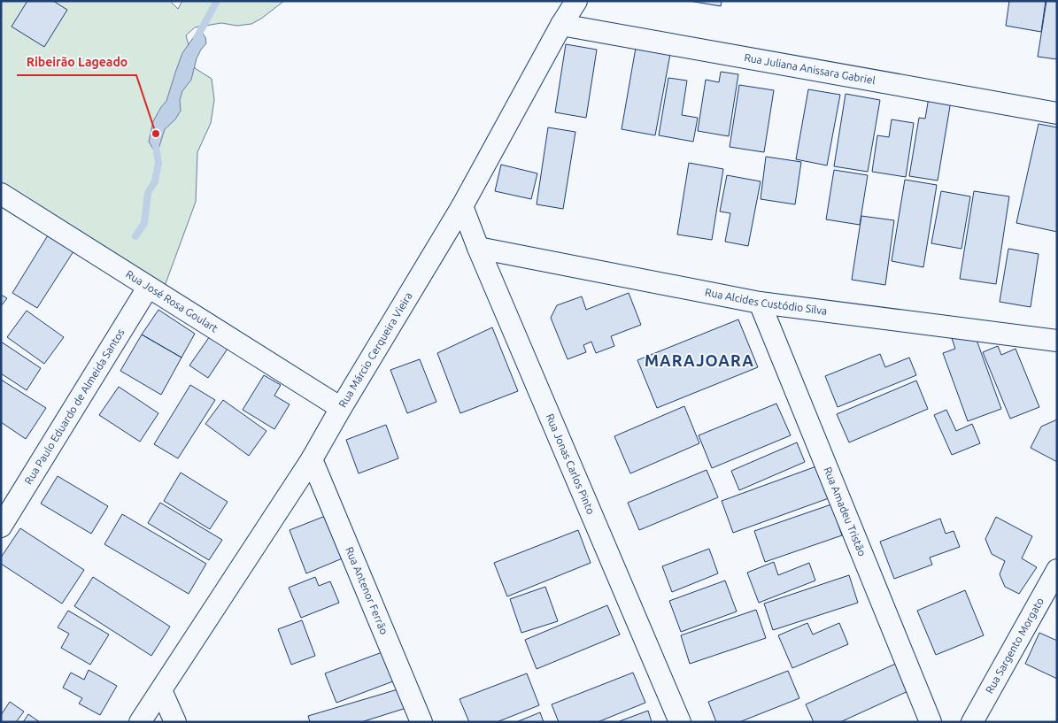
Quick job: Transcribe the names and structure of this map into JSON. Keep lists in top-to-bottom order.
{
  "streets": {
    "street": [
      "Rua Juliana Anissara Gabriel",
      "Rua José Rosa Goulart",
      "Rua Alcides Custódio Silva",
      "Rua Márcio Cerqueira Vieira",
      "Rua Paulo Eduardo de Almeida Santos",
      "Rua Jonas Carlos Pinto",
      "Rua Amadeu Tristão",
      "Rua Antenor Ferrão",
      "Rua Sargento Morgato"
    ]
  },
  "crossings": [
    ["Rua Juliana Anissara Gabriel", "Rua Márcio Cerqueira Vieira"],
    ["Rua José Rosa Goulart", "Rua Márcio Cerqueira Vieira"],
    ["Rua José Rosa Goulart", "Rua Paulo Eduardo de Almeida Santos"],
    ["Rua Alcides Custódio Silva", "Rua Jonas Carlos Pinto"],
    ["Rua Alcides Custódio Silva", "Rua Amadeu Tristão"],
    ["Rua Márcio Cerqueira Vieira", "Rua Jonas Carlos Pinto"],
    ["Rua Márcio Cerqueira Vieira", "Rua Antenor Ferrão"]
  ],
  "districts": ["MARAJOARA"],
  "places": ["Ribeirão Lageado"]
}
